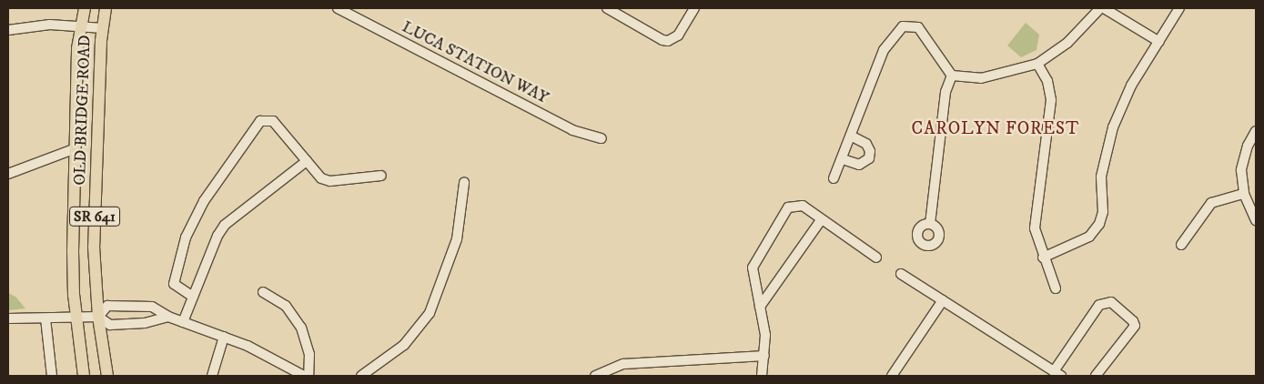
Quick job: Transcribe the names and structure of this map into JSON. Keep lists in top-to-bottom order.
{
  "streets": {
    "main road": ["OLD BRIDGE ROAD", "SR 641"],
    "street": ["LUCA STATION WAY"]
  },
  "districts": ["CAROLYN FOREST"]
}
